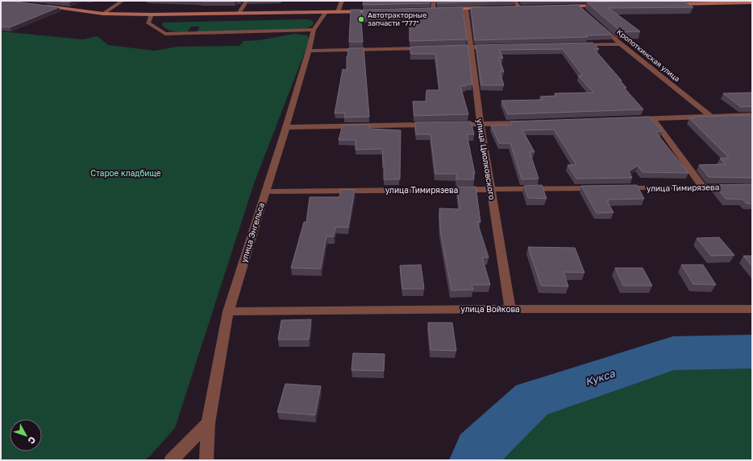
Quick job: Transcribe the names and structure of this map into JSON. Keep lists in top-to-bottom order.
{
  "streets": {
    "street": [
      "Кропоткинская улица",
      "улица Циолковского",
      "улица Тимирязева",
      "улица Энгельса",
      "улица Войкова"
    ]
  },
  "crossings": [
    ["улица Циолковского", "улица Тимирязева"],
    ["улица Циолковского", "улица Войкова"],
    ["улица Тимирязева", "улица Энгельса"],
    ["улица Энгельса", "улица Войкова"]
  ],
  "water": ["Кукса"],
  "parks": ["Старое кладбище"],
  "places": ["Автотракторные запчасти \"777\""],
  "north": "bottom right"
}
